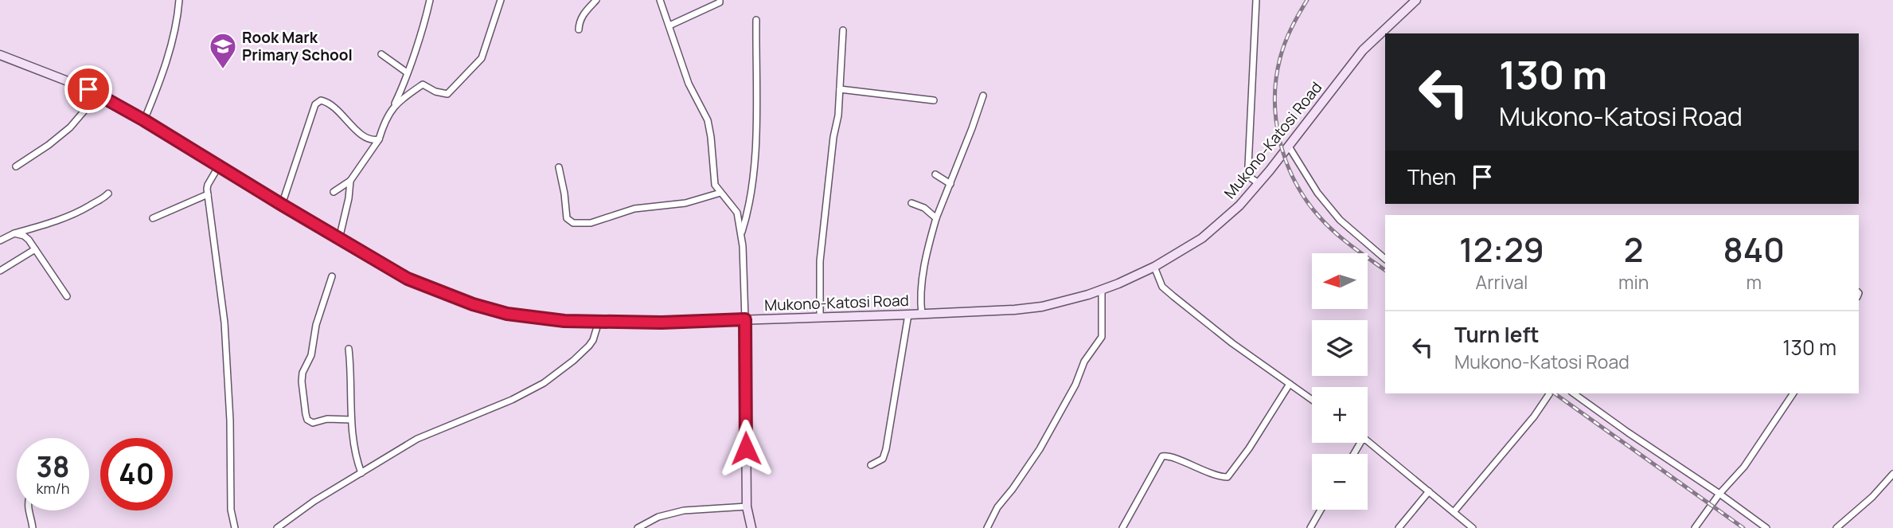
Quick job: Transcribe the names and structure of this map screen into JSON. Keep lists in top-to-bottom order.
{
  "streets": {
    "main road": ["Mukono-Katosi Road"]
  },
  "places": {
    "school or university": ["Rook Mark Primary School"]
  },
  "north": "left",
  "page": {
    "turn": ["130 m", "Mukono-Katosi Road"],
    "then": "Then",
    "eta": [
      "12:29",
      "Arrival",
      "2",
      "min",
      "840",
      "m"
    ],
    "map_buttons": ["+", "−"],
    "list": [
      {
        "name": "Turn left",
        "note": "Mukono-Katosi Road",
        "value": "130 m"
      }
    ],
    "speed": "38 km/h",
    "limit": "40"
  }
}
